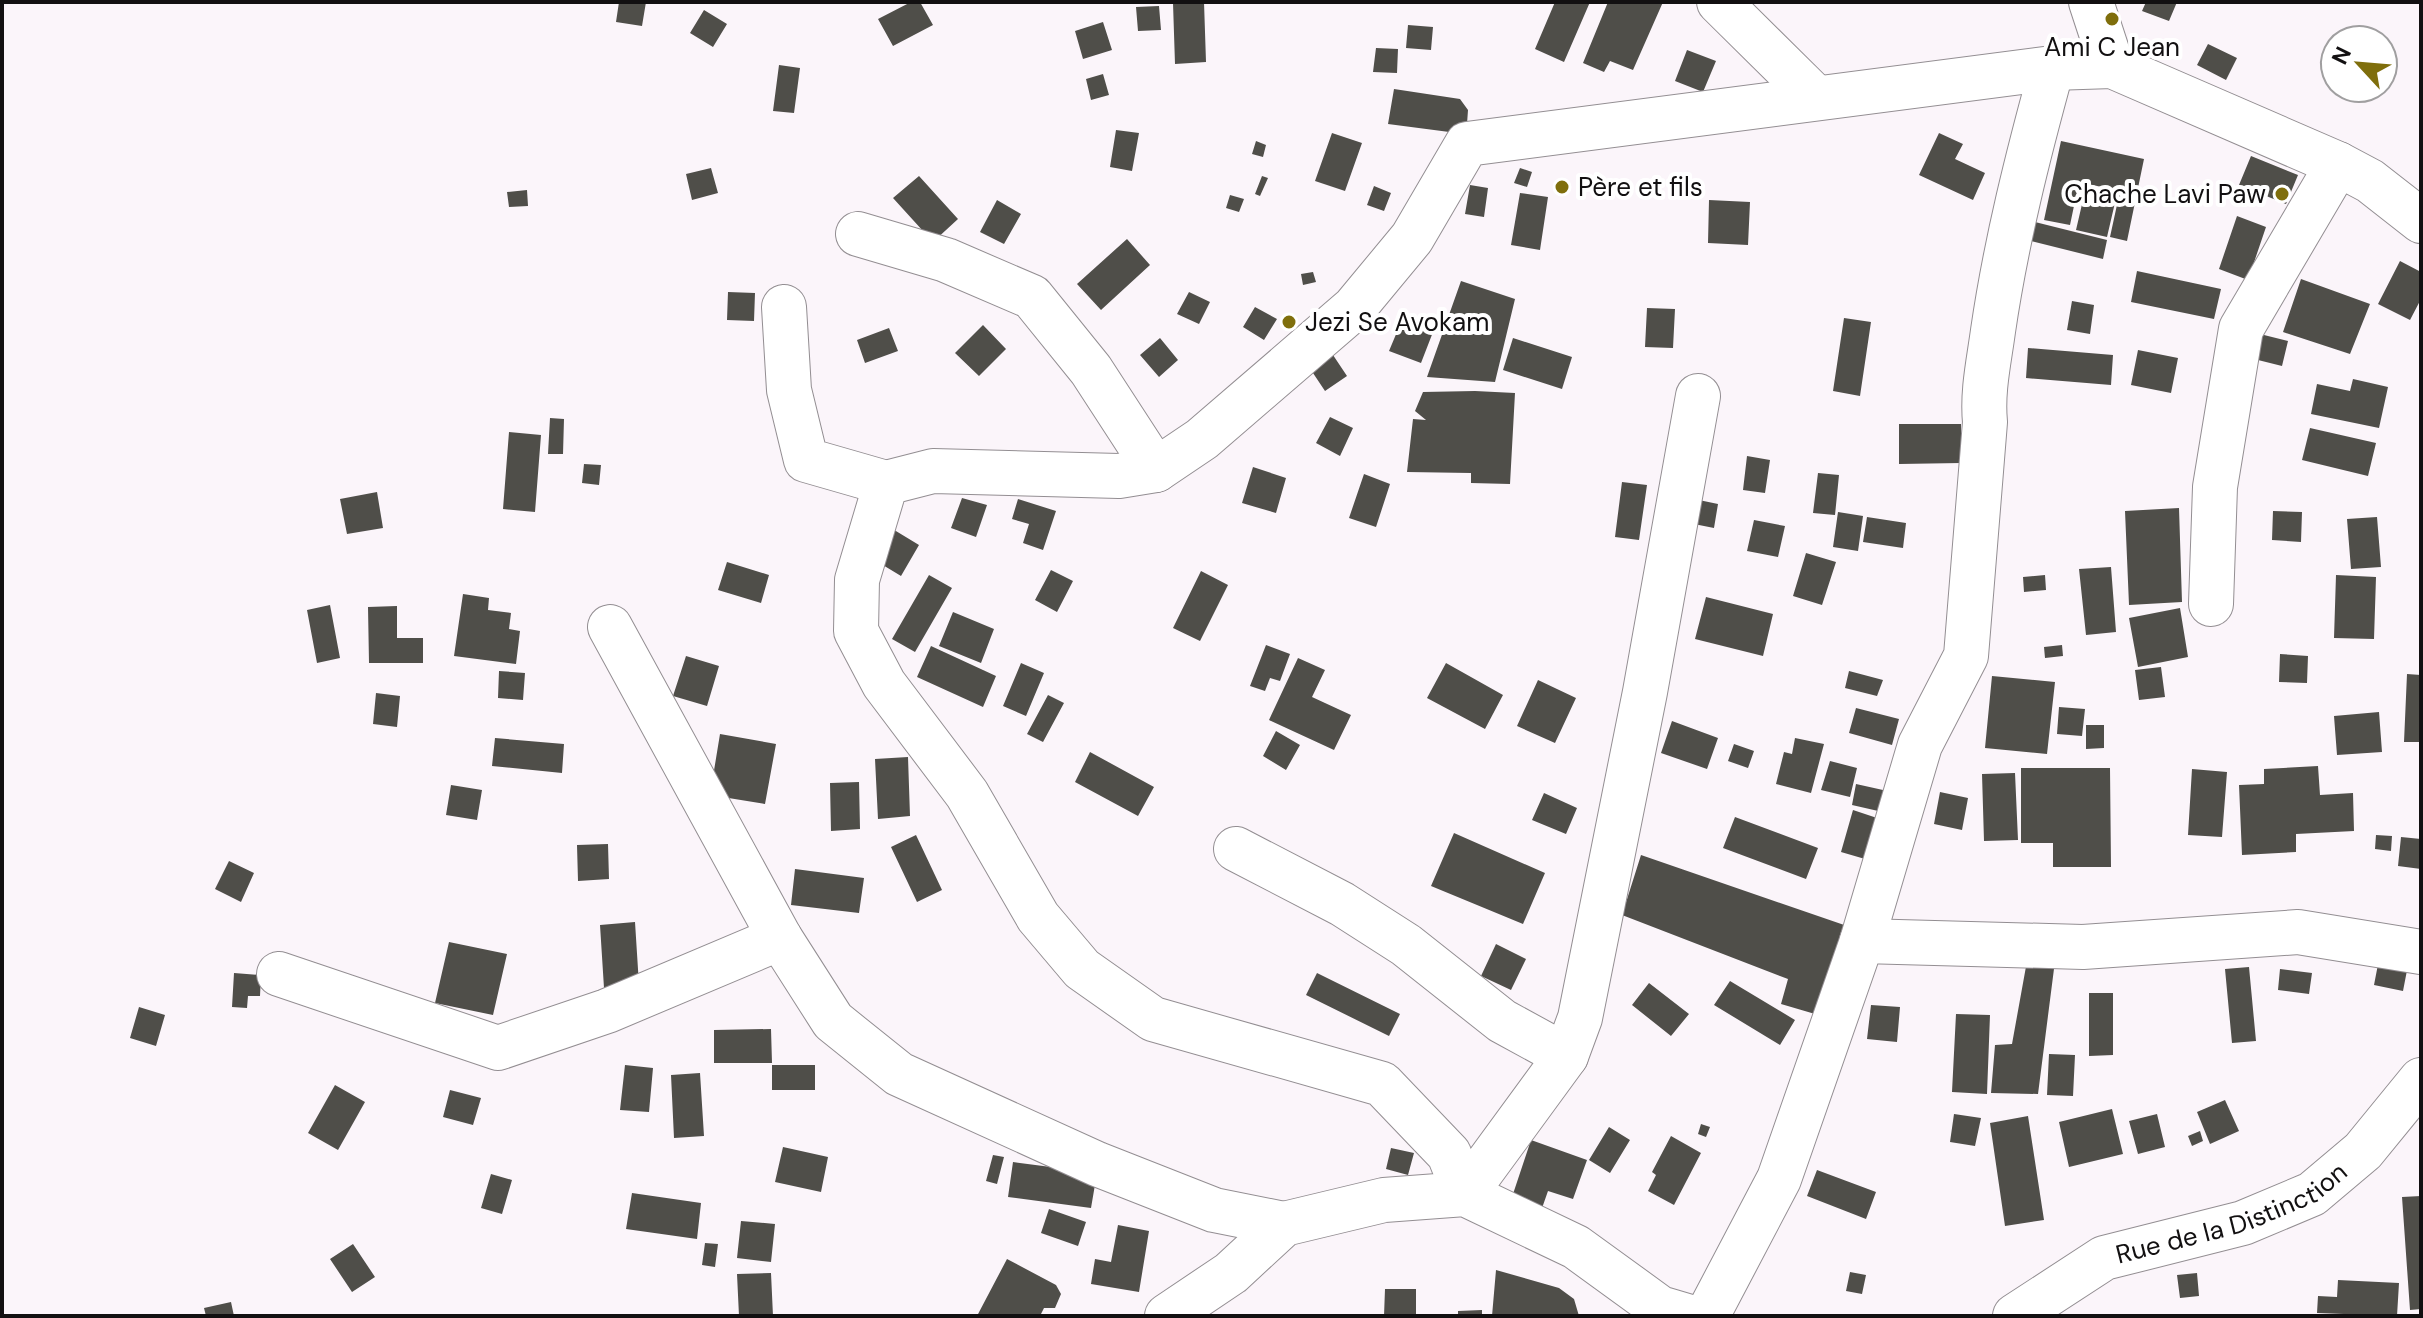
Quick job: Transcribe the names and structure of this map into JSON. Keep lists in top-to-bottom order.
{
  "streets": {
    "street": ["Rue de la Distinction"]
  },
  "places": [
    "Ami C Jean",
    "Père et fils",
    "Chache Lavi Paw",
    "Jezi Se Avokam"
  ],
  "north": "top left"
}
